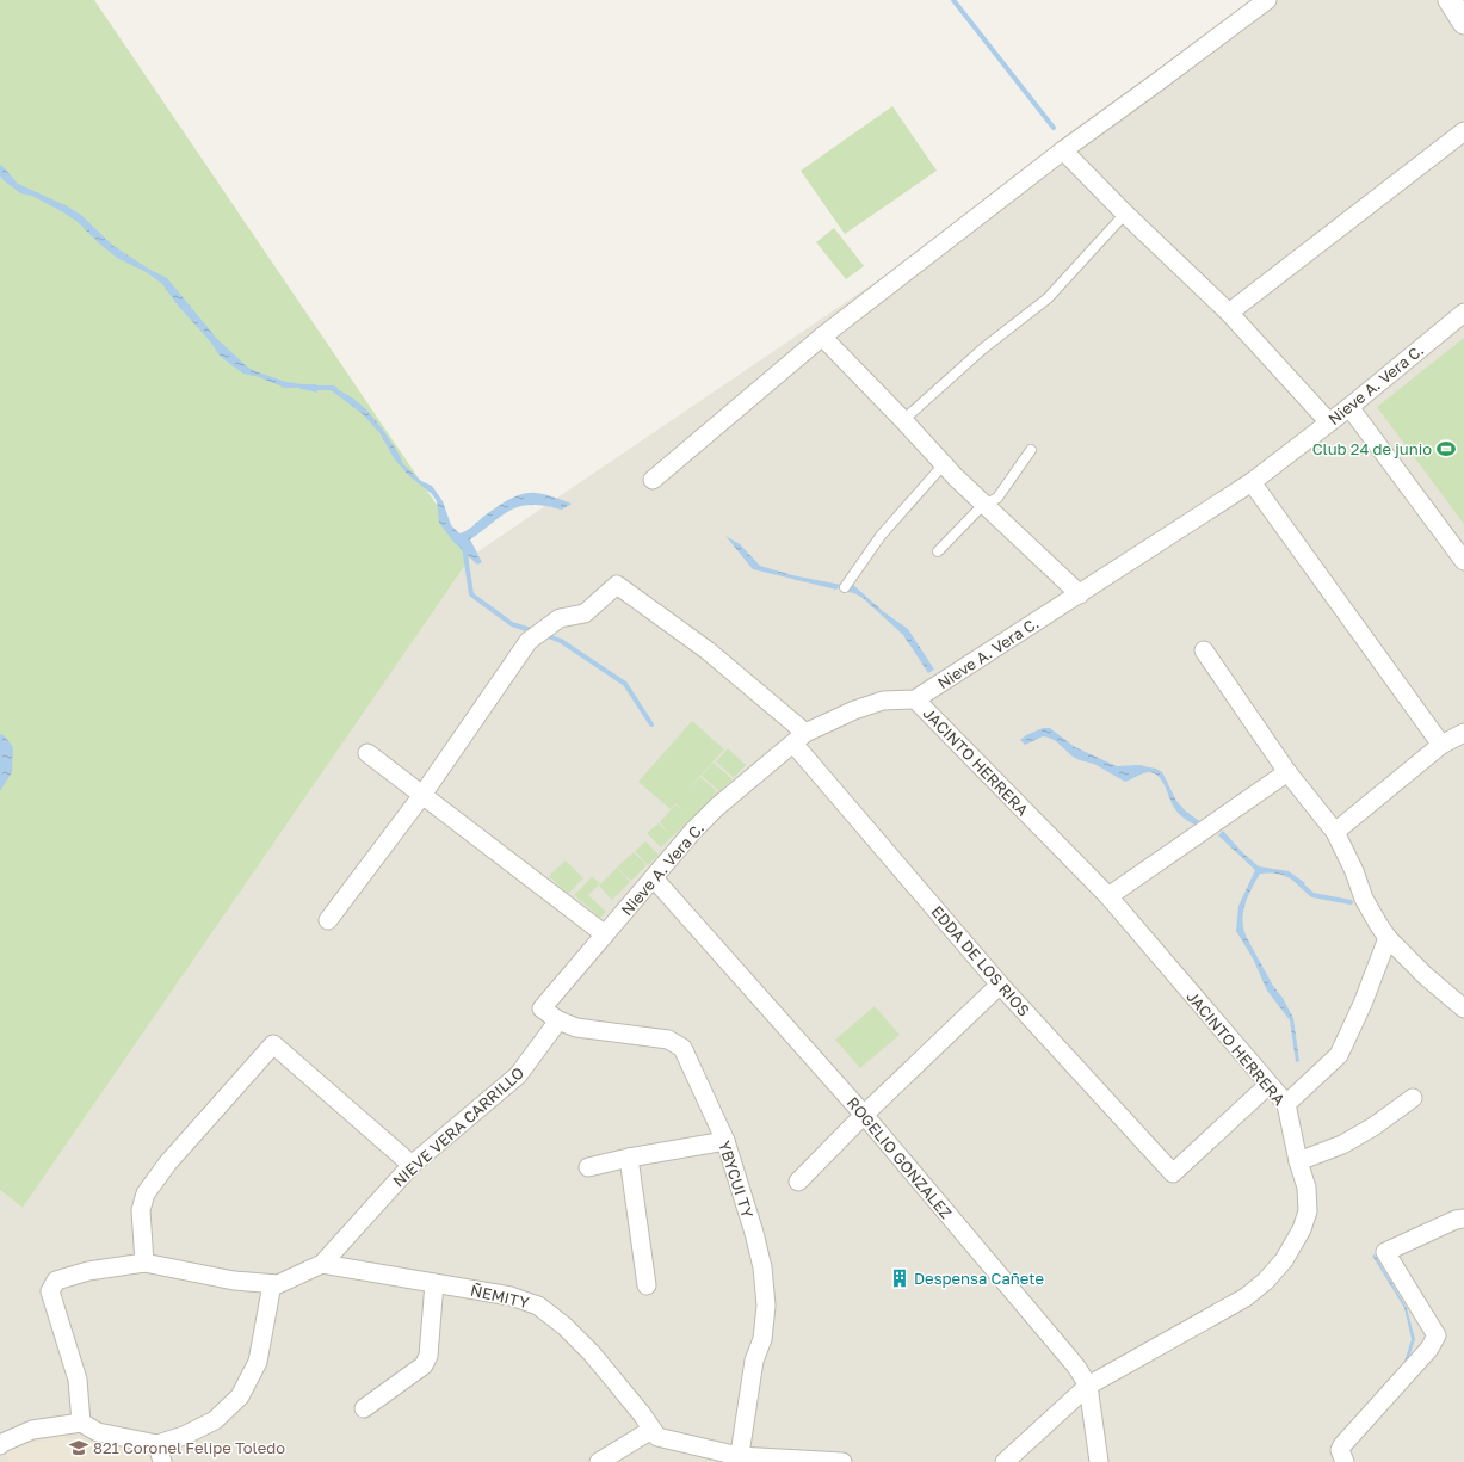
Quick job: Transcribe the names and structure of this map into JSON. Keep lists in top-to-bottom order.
{
  "streets": {
    "street": [
      "Nieve A. Vera C.",
      "JACINTO HERRERA",
      "EDDA DE LOS RIOS",
      "NIEVE VERA CARRILLO",
      "ROGELIO GONZALEZ",
      "YBYCUI TY",
      "ÑEMITY"
    ]
  },
  "crossings": [
    ["Nieve A. Vera C.", "JACINTO HERRERA"],
    ["Nieve A. Vera C.", "EDDA DE LOS RIOS"],
    ["Nieve A. Vera C.", "ROGELIO GONZALEZ"],
    ["Nieve A. Vera C.", "YBYCUI TY"],
    ["JACINTO HERRERA", "EDDA DE LOS RIOS"],
    ["JACINTO HERRERA", "ROGELIO GONZALEZ"],
    ["NIEVE VERA CARRILLO", "YBYCUI TY"],
    ["NIEVE VERA CARRILLO", "ÑEMITY"]
  ],
  "places": {
    "sports": ["Club 24 de junio"],
    "building": ["Despensa Cañete"],
    "school or university": ["821 Coronel Felipe Toledo"]
  }
}
